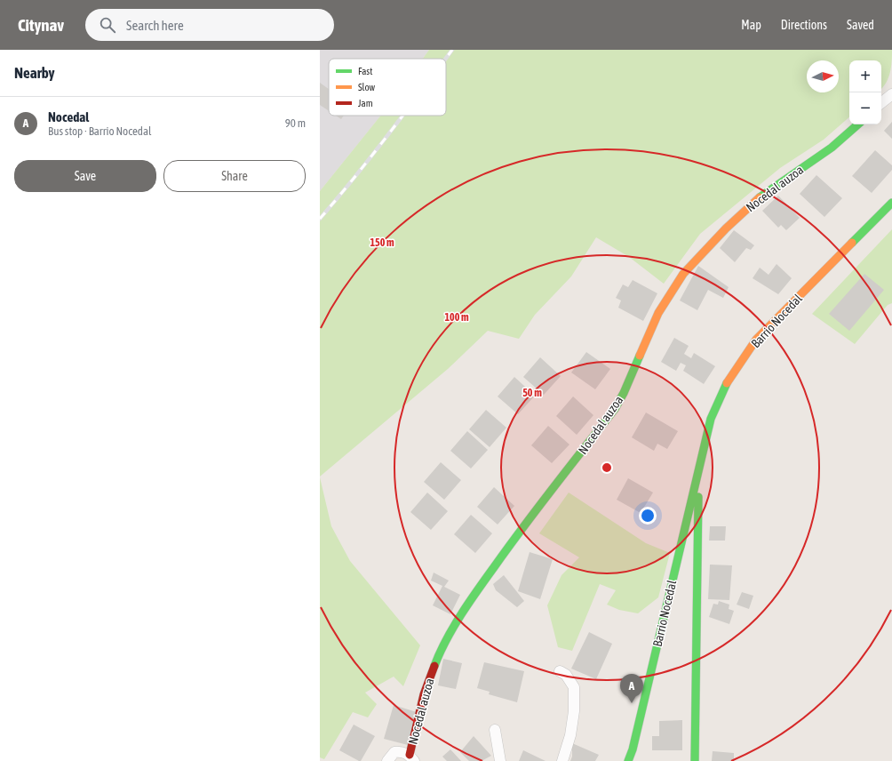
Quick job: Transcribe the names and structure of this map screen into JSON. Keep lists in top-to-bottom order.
{
  "streets": {
    "street": ["Nocedal auzoa", "Barrio Nocedal"]
  },
  "legend": ["Fast", "Slow", "Jam"],
  "north": "right",
  "page": {
    "header": "Citynav",
    "search": "Search here",
    "nav": ["Map", "Directions", "Saved"],
    "heading": "Nearby",
    "map_buttons": ["+", "−"],
    "list": [
      {
        "mark": "A",
        "name": "Nocedal",
        "note": "Bus stop · Barrio Nocedal",
        "value": "90 m"
      }
    ],
    "buttons": ["Save", "Share"],
    "pins": "A"
  },
  "rings": ["150 m", "100 m", "50 m"]
}
